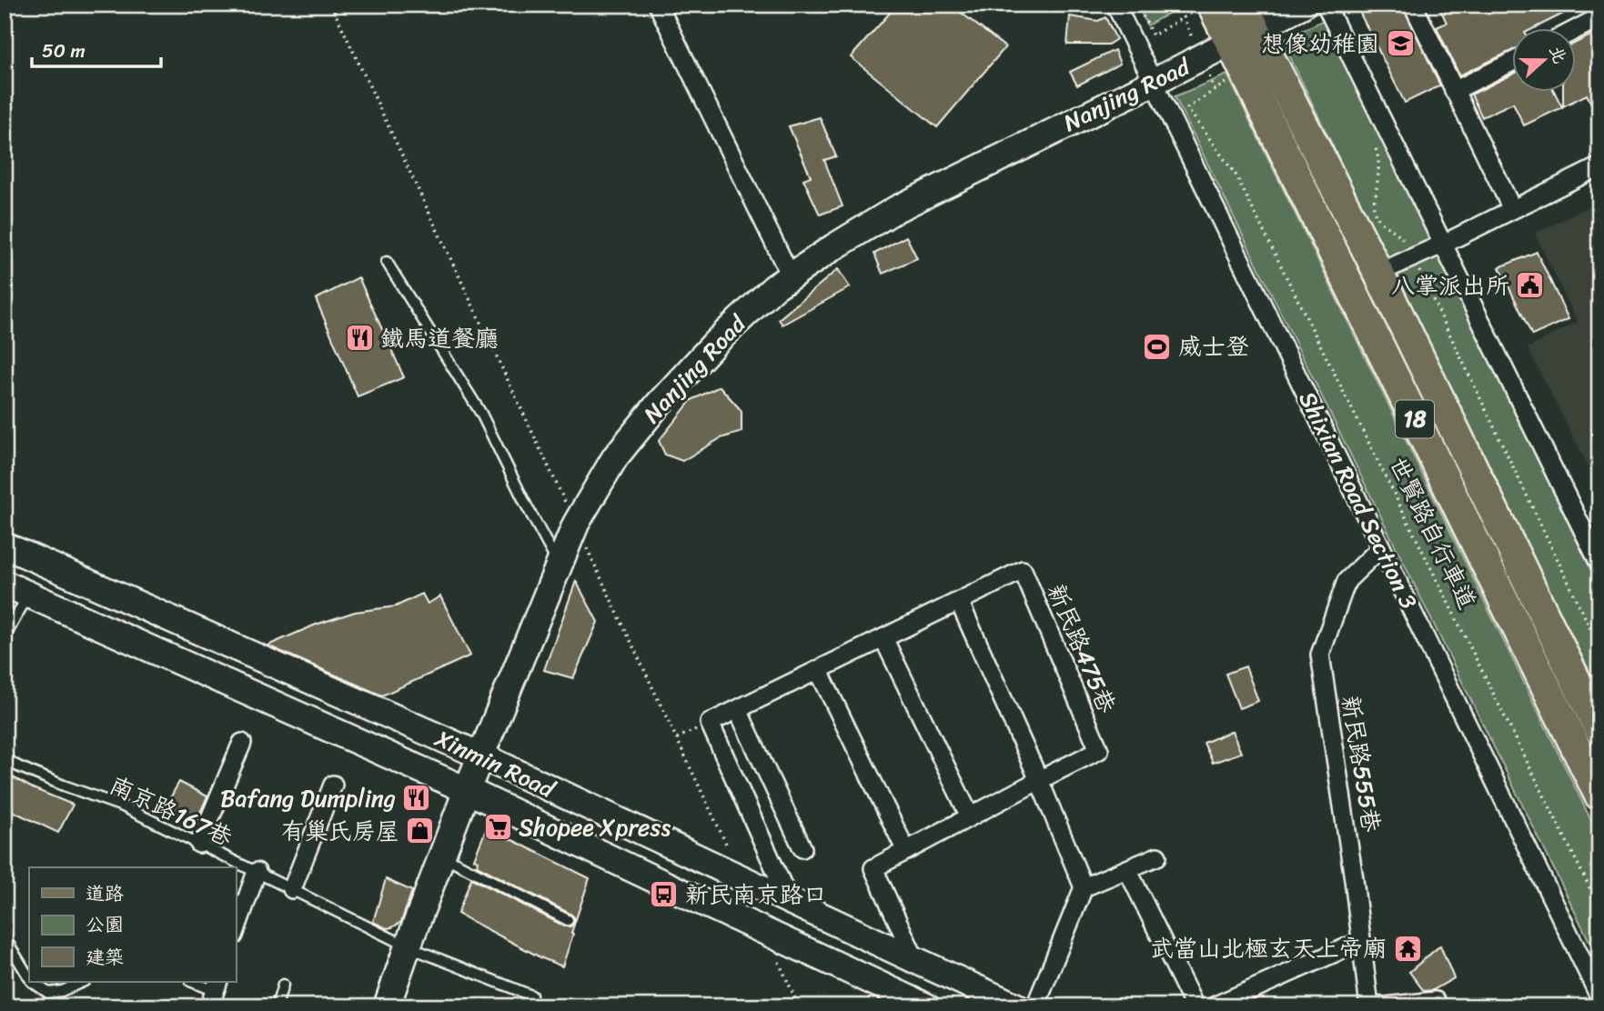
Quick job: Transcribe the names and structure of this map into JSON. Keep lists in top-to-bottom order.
{
  "streets": {
    "main road": ["18"],
    "street": [
      "Nanjing Road",
      "Shixian Road Section 3",
      "新民路475巷",
      "Xinmin Road",
      "新民路555巷"
    ],
    "lane": ["南京路167巷"],
    "path": ["世賢路自行車道"]
  },
  "crossings": [
    ["Nanjing Road", "18"],
    ["Nanjing Road", "Shixian Road Section 3"],
    ["Nanjing Road", "Xinmin Road"],
    ["Nanjing Road", "南京路167巷"],
    ["Shixian Road Section 3", "新民路555巷"],
    ["新民路475巷", "Xinmin Road"]
  ],
  "places": {
    "school or university": ["想像幼稚園"],
    "public building": ["八掌派出所"],
    "restaurant": ["鐵馬道餐廳", "Bafang Dumpling"],
    "sports": ["威士登"],
    "supermarket": ["Shopee Xpress"],
    "shop": ["有巢氏房屋"],
    "bus stop": ["新民南京路口"],
    "temple": ["武當山北極玄天上帝廟"]
  },
  "legend": ["道路", "公園", "建築"],
  "scale_bar": "50 m",
  "north": "right"
}
